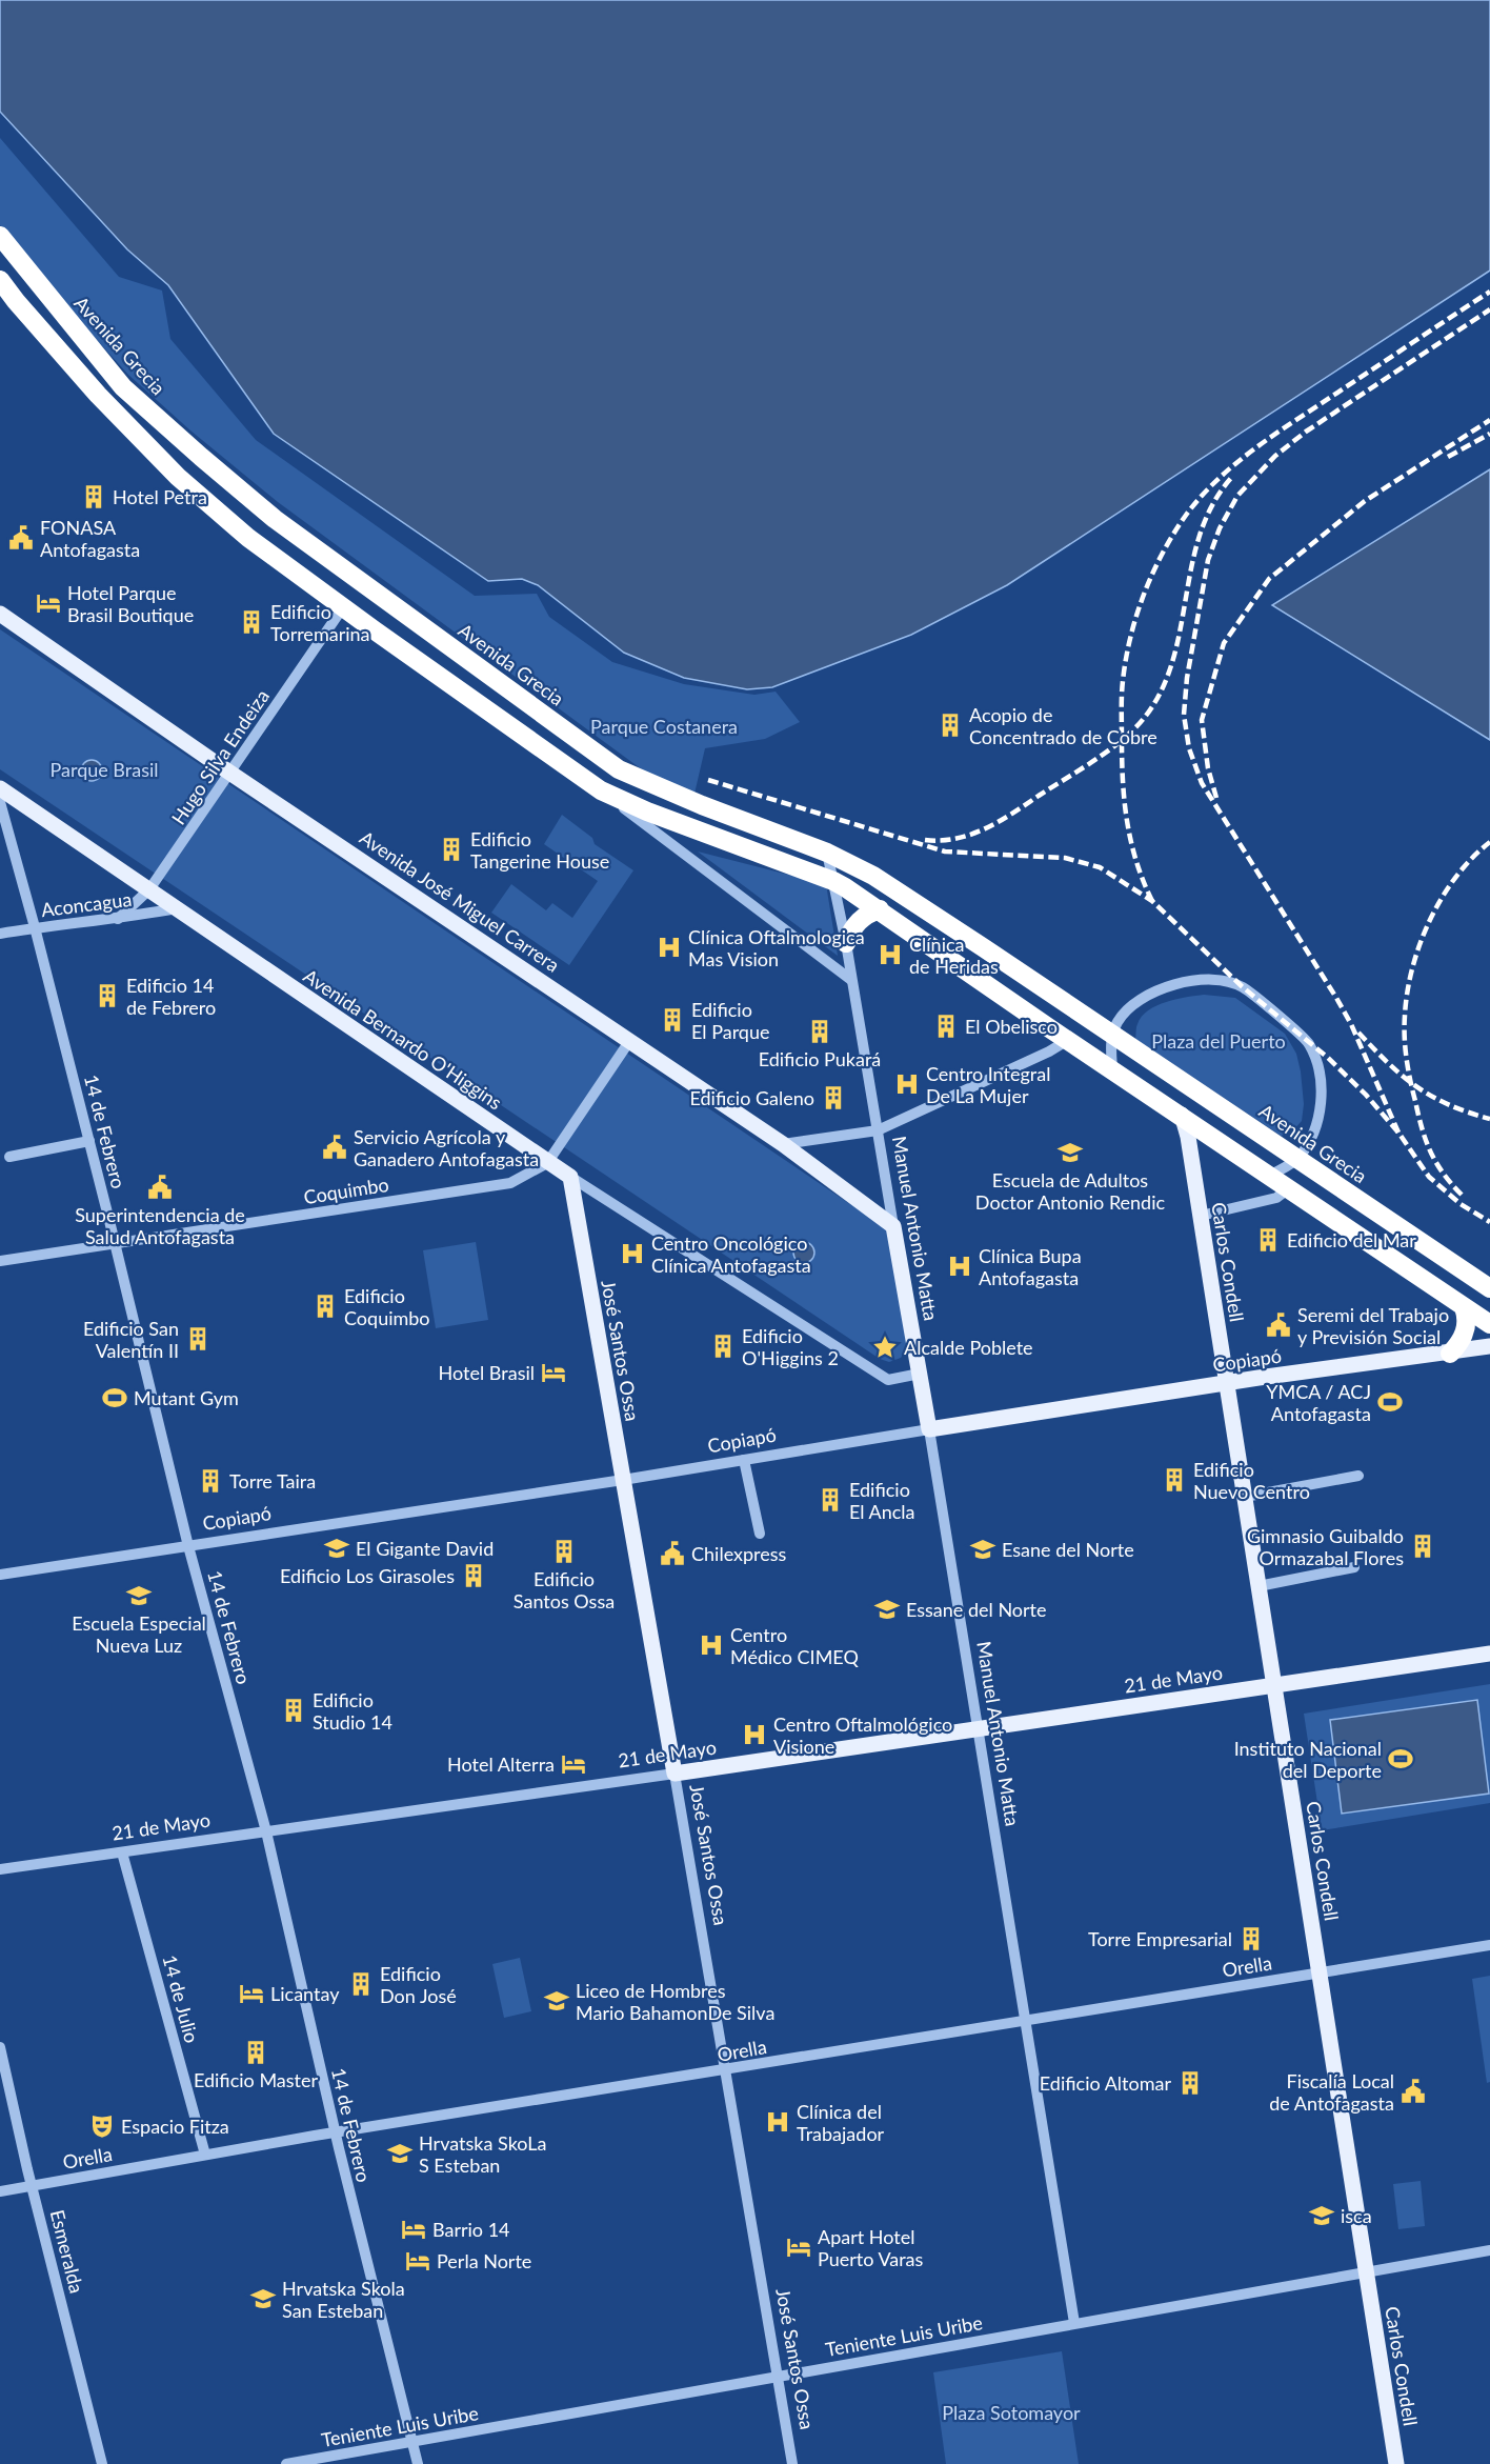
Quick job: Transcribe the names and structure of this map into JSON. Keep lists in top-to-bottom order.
{
  "streets": {
    "highway": ["Avenida Grecia"],
    "main road": [
      "Avenida José Miguel Carrera",
      "Avenida Bernardo O'Higgins",
      "Manuel Antonio Matta",
      "Carlos Condell",
      "José Santos Ossa",
      "Copiapó",
      "21 de Mayo"
    ],
    "street": [
      "Hugo Silva Endeiza",
      "Aconcagua",
      "14 de Febrero",
      "Coquimbo",
      "Orella",
      "14 de Julio",
      "Esmeralda",
      "Teniente Luis Uribe"
    ]
  },
  "crossings": [
    ["Avenida Grecia", "Manuel Antonio Matta"],
    ["Hugo Silva Endeiza", "Avenida José Miguel Carrera"],
    ["Hugo Silva Endeiza", "Aconcagua"],
    ["Hugo Silva Endeiza", "Avenida Bernardo O'Higgins"],
    ["Avenida José Miguel Carrera", "Coquimbo"],
    ["Avenida José Miguel Carrera", "Manuel Antonio Matta"],
    ["Aconcagua", "Avenida Bernardo O'Higgins"],
    ["Aconcagua", "14 de Febrero"],
    ["Avenida Bernardo O'Higgins", "Coquimbo"],
    ["Avenida Bernardo O'Higgins", "Manuel Antonio Matta"],
    ["Avenida Bernardo O'Higgins", "José Santos Ossa"],
    ["14 de Febrero", "Coquimbo"],
    ["14 de Febrero", "Copiapó"],
    ["14 de Febrero", "21 de Mayo"],
    ["14 de Febrero", "Orella"],
    ["14 de Febrero", "Teniente Luis Uribe"],
    ["Manuel Antonio Matta", "Copiapó"],
    ["Manuel Antonio Matta", "21 de Mayo"],
    ["Manuel Antonio Matta", "Orella"],
    ["Manuel Antonio Matta", "Teniente Luis Uribe"],
    ["Carlos Condell", "Copiapó"],
    ["Carlos Condell", "21 de Mayo"],
    ["Carlos Condell", "Orella"],
    ["Carlos Condell", "Teniente Luis Uribe"],
    ["José Santos Ossa", "Copiapó"],
    ["José Santos Ossa", "21 de Mayo"],
    ["José Santos Ossa", "Orella"],
    ["José Santos Ossa", "Teniente Luis Uribe"],
    ["21 de Mayo", "14 de Julio"],
    ["Orella", "14 de Julio"],
    ["Orella", "Esmeralda"]
  ],
  "parks": [
    "Parque Costanera",
    "Parque Brasil",
    "Plaza del Puerto",
    "Plaza Sotomayor"
  ],
  "places": {
    "building": [
      "Hotel Petra",
      "Edificio Torremarina",
      "Acopio de Concentrado de Cobre",
      "Edificio Tangerine House",
      "Edificio 14 de Febrero",
      "Edificio El Parque",
      "El Obelisco",
      "Edificio Pukará",
      "Edificio Galeno",
      "Edificio del Mar",
      "Edificio Coquimbo",
      "Edificio San Valentín II",
      "Edificio O'Higgins 2",
      "Edificio Nuevo Centro",
      "Torre Taira",
      "Edificio El Ancla",
      "Gimnasio Guibaldo Ormazabal Flores",
      "Edificio Santos Ossa",
      "Edificio Los Girasoles",
      "Edificio Studio 14",
      "Torre Empresarial",
      "Edificio Don José",
      "Edificio Master",
      "Edificio Altomar"
    ],
    "public building": [
      "FONASA Antofagasta",
      "Servicio Agrícola y Ganadero Antofagasta",
      "Superintendencia de Salud Antofagasta",
      "Seremi del Trabajo y Previsión Social",
      "Chilexpress",
      "Fiscalía Local de Antofagasta"
    ],
    "hotel": [
      "Hotel Parque Brasil Boutique",
      "Hotel Brasil",
      "Hotel Alterra",
      "Licantay",
      "Barrio 14",
      "Apart Hotel Puerto Varas",
      "Perla Norte"
    ],
    "hospital": [
      "Clínica Oftalmologica Mas Vision",
      "Clínica de Heridas",
      "Centro Integral De La Mujer",
      "Centro Oncológico Clínica Antofagasta",
      "Clínica Bupa Antofagasta",
      "Centro Médico CIMEQ",
      "Centro Oftalmológico Visione",
      "Clínica del Trabajador"
    ],
    "school or university": [
      "Escuela de Adultos Doctor Antonio Rendic",
      "El Gigante David",
      "Esane del Norte",
      "Escuela Especial Nueva Luz",
      "Essane del Norte",
      "Liceo de Hombres Mario BahamonDe Silva",
      "Hrvatska SkoLa S Esteban",
      "isca",
      "Hrvatska Skola San Esteban"
    ],
    "place": ["Alcalde Poblete"],
    "sports": ["Mutant Gym", "YMCA / ACJ Antofagasta", "Instituto Nacional del Deporte"],
    "theatre": ["Espacio Fitza"]
  }
}
